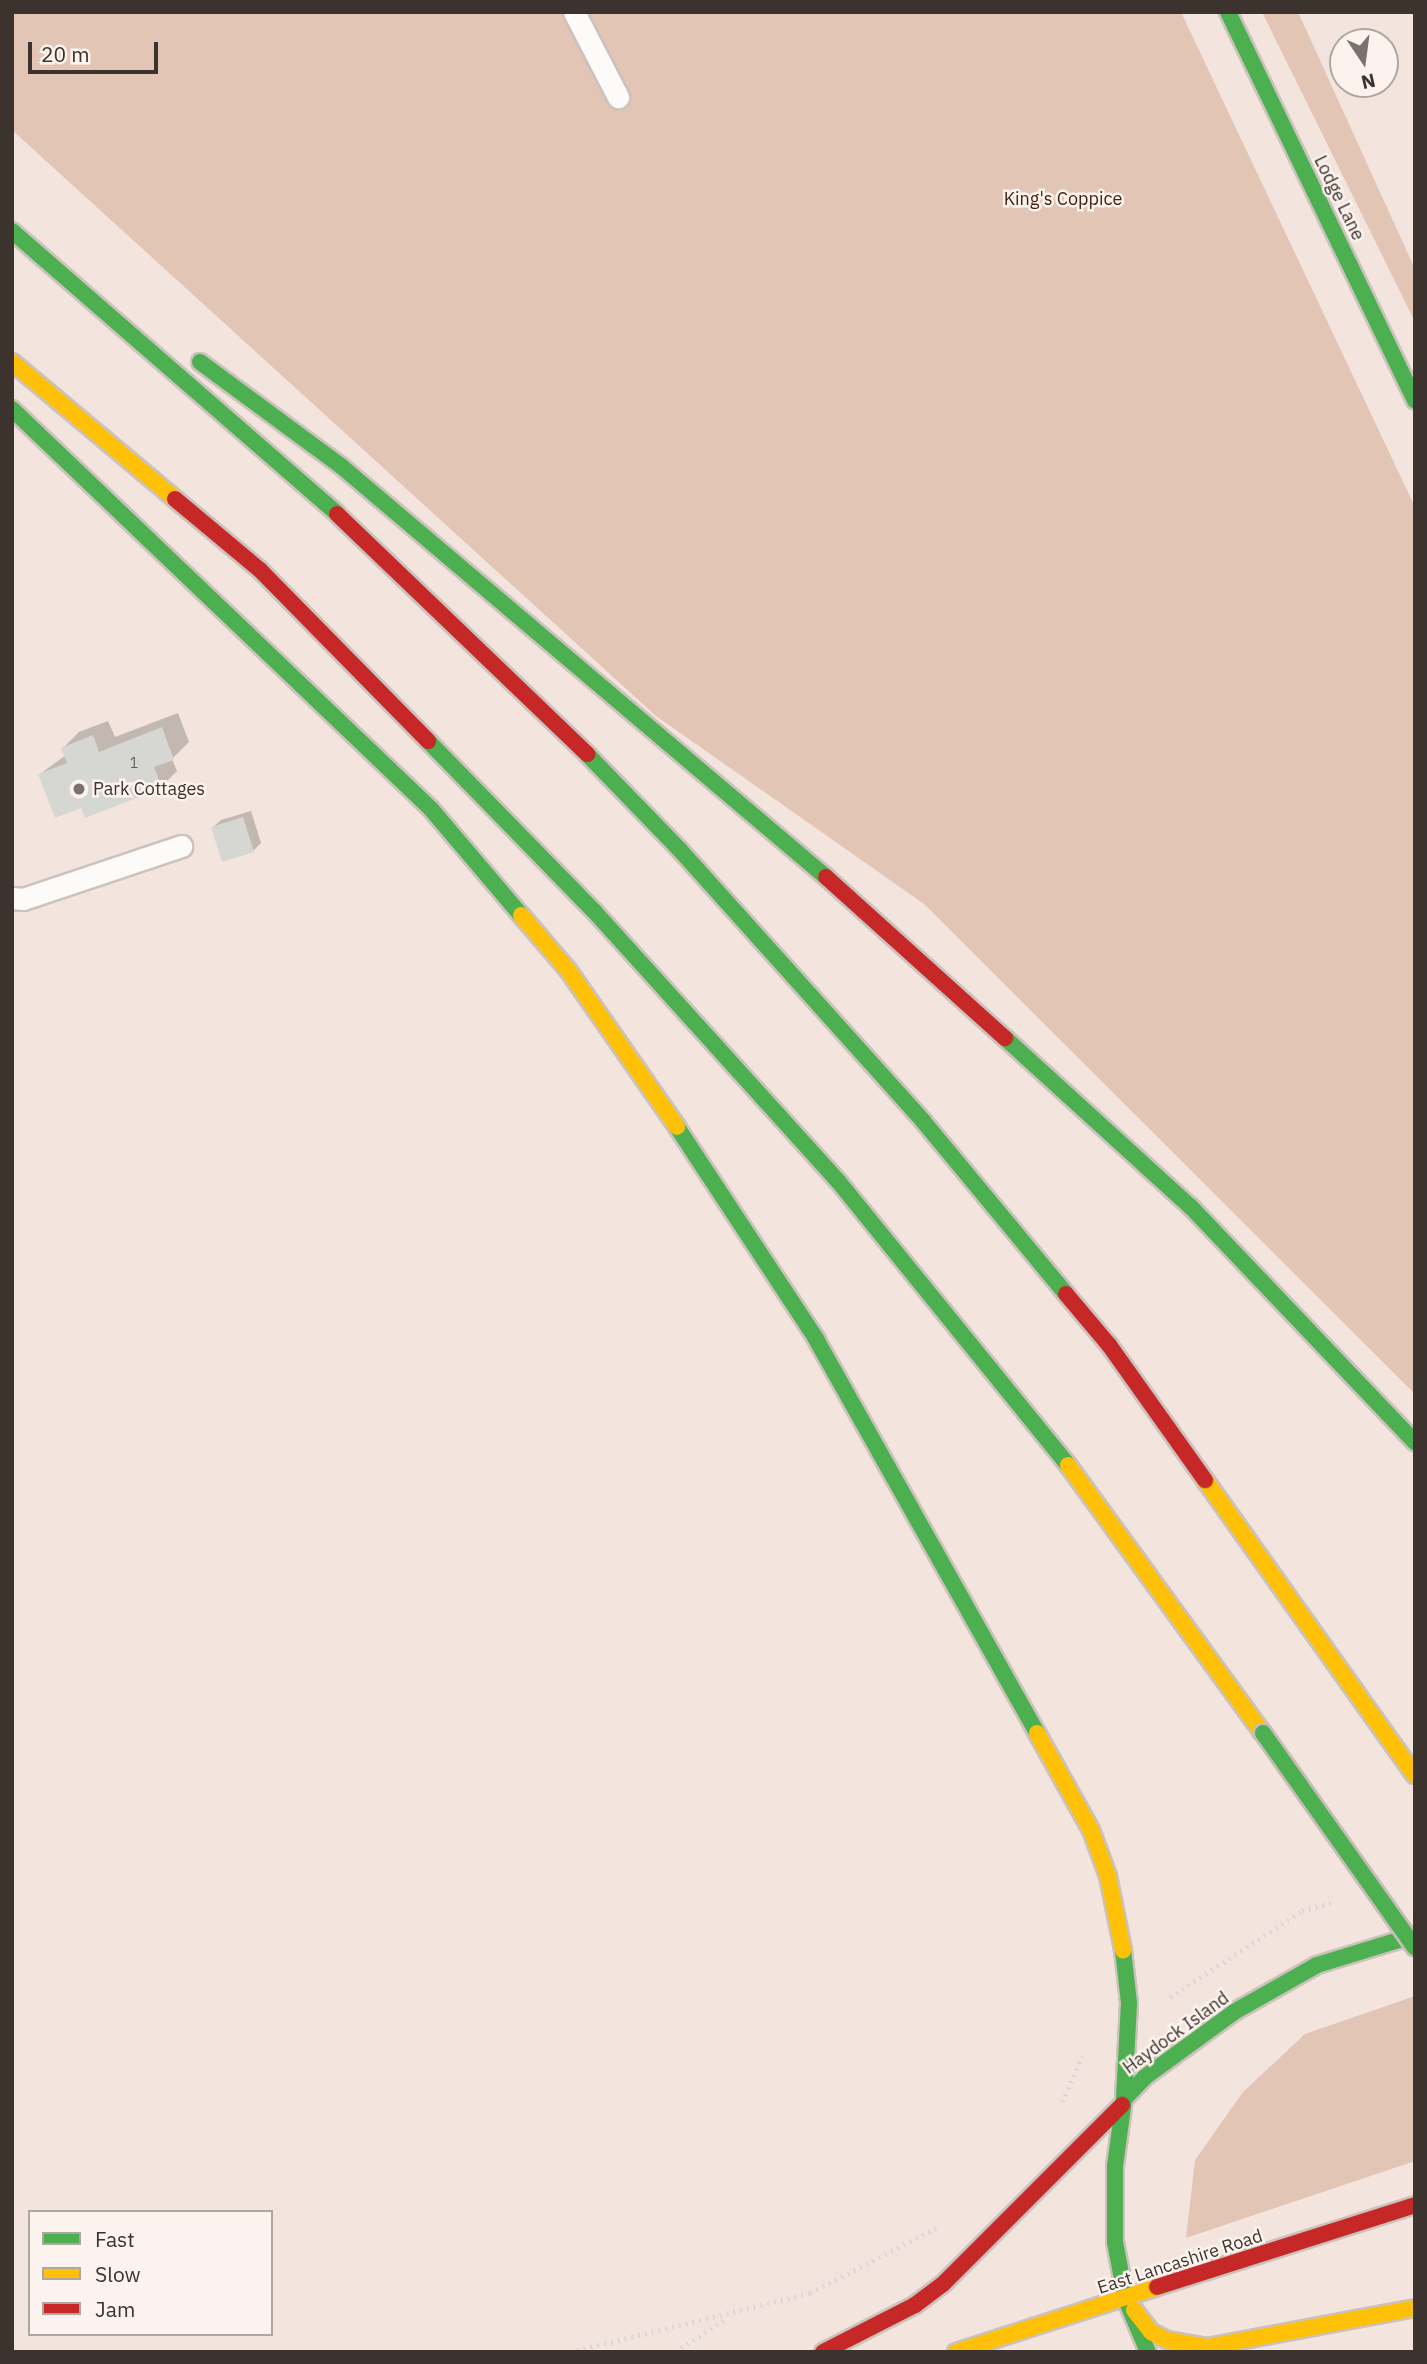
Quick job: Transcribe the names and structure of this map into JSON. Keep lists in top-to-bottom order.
{
  "streets": {
    "main road": ["Lodge Lane", "Haydock Island", "East Lancashire Road"]
  },
  "parks": ["King's Coppice"],
  "places": ["Park Cottages"],
  "house_numbers": ["1"],
  "legend": ["Fast", "Slow", "Jam"],
  "scale_bar": "20 m",
  "north": "bottom"
}
